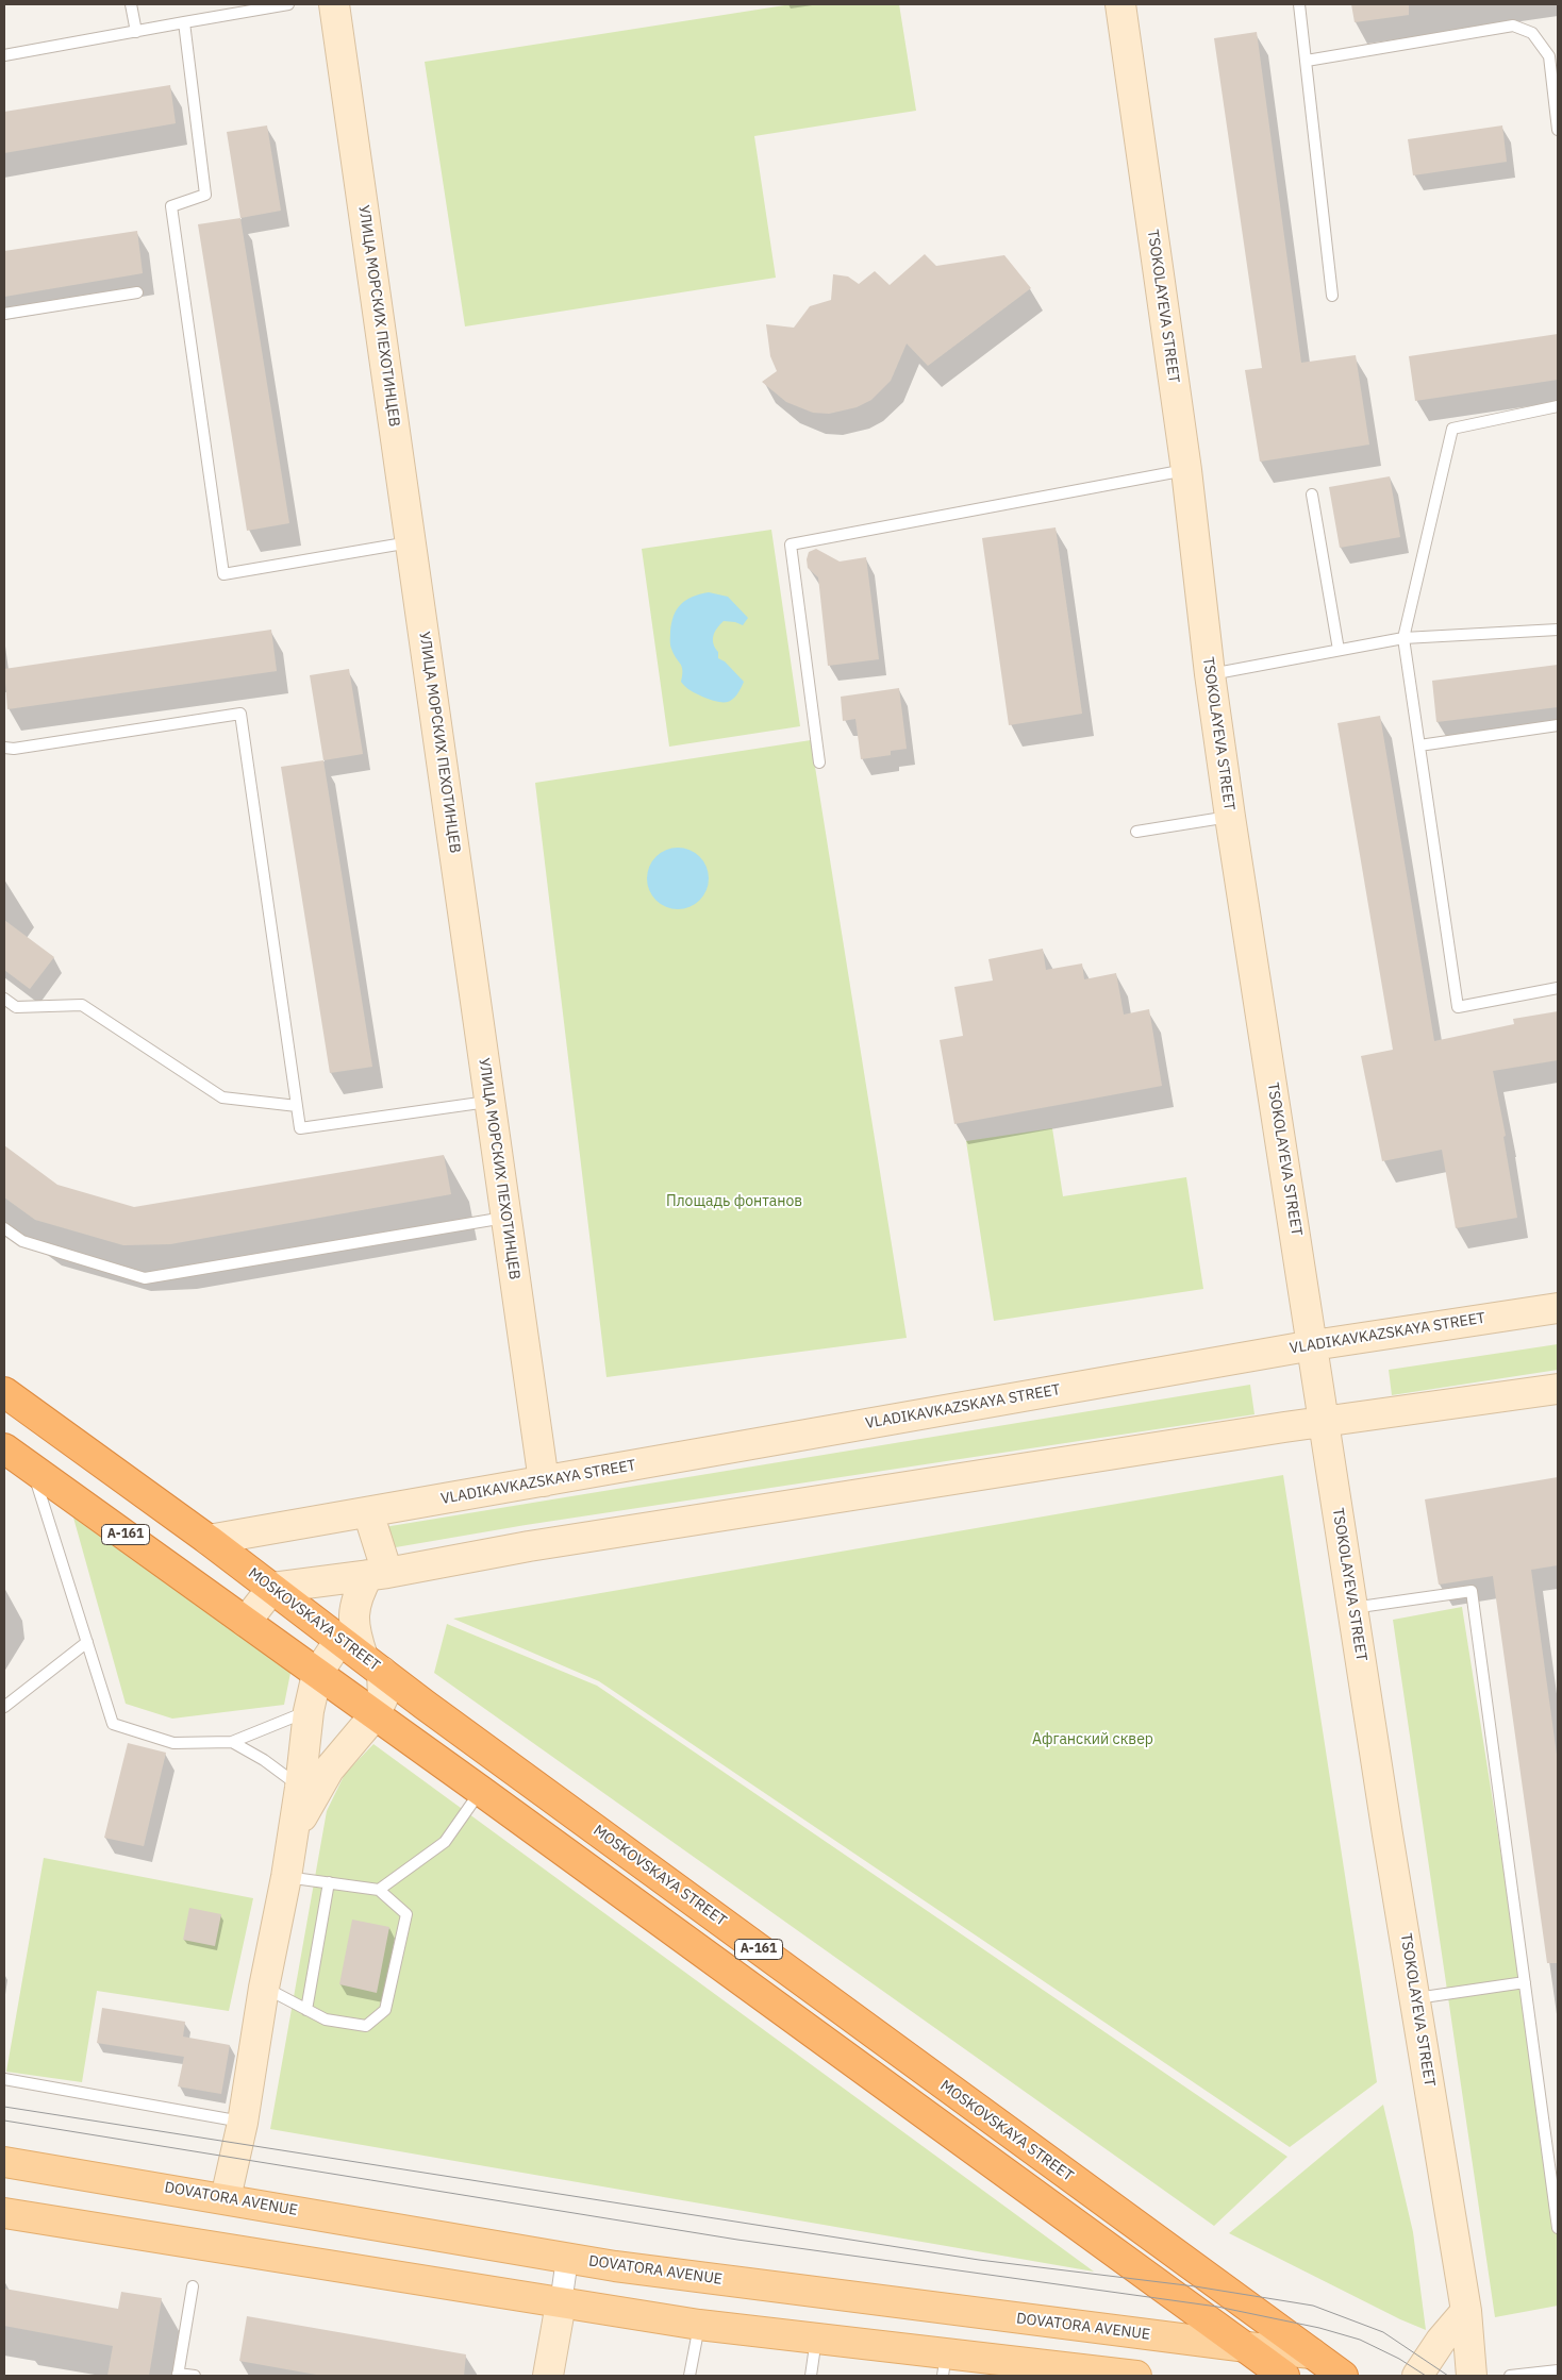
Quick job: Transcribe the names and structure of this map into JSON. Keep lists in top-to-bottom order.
{
  "streets": {
    "highway": ["А-161", "MOSKOVSKAYA STREET"],
    "main road": ["DOVATORA AVENUE"],
    "street": ["TSOKOLAYEVA STREET", "УЛИЦА МОРСКИХ ПЕХОТИНЦЕВ", "VLADIKAVKAZSKAYA STREET"]
  },
  "crossings": [
    ["TSOKOLAYEVA STREET", "VLADIKAVKAZSKAYA STREET"],
    ["УЛИЦА МОРСКИХ ПЕХОТИНЦЕВ", "VLADIKAVKAZSKAYA STREET"],
    ["VLADIKAVKAZSKAYA STREET", "MOSKOVSKAYA STREET"],
    ["А-161", "DOVATORA AVENUE"],
    ["MOSKOVSKAYA STREET", "DOVATORA AVENUE"]
  ],
  "parks": ["Площадь фонтанов", "Афганский сквер"]
}
